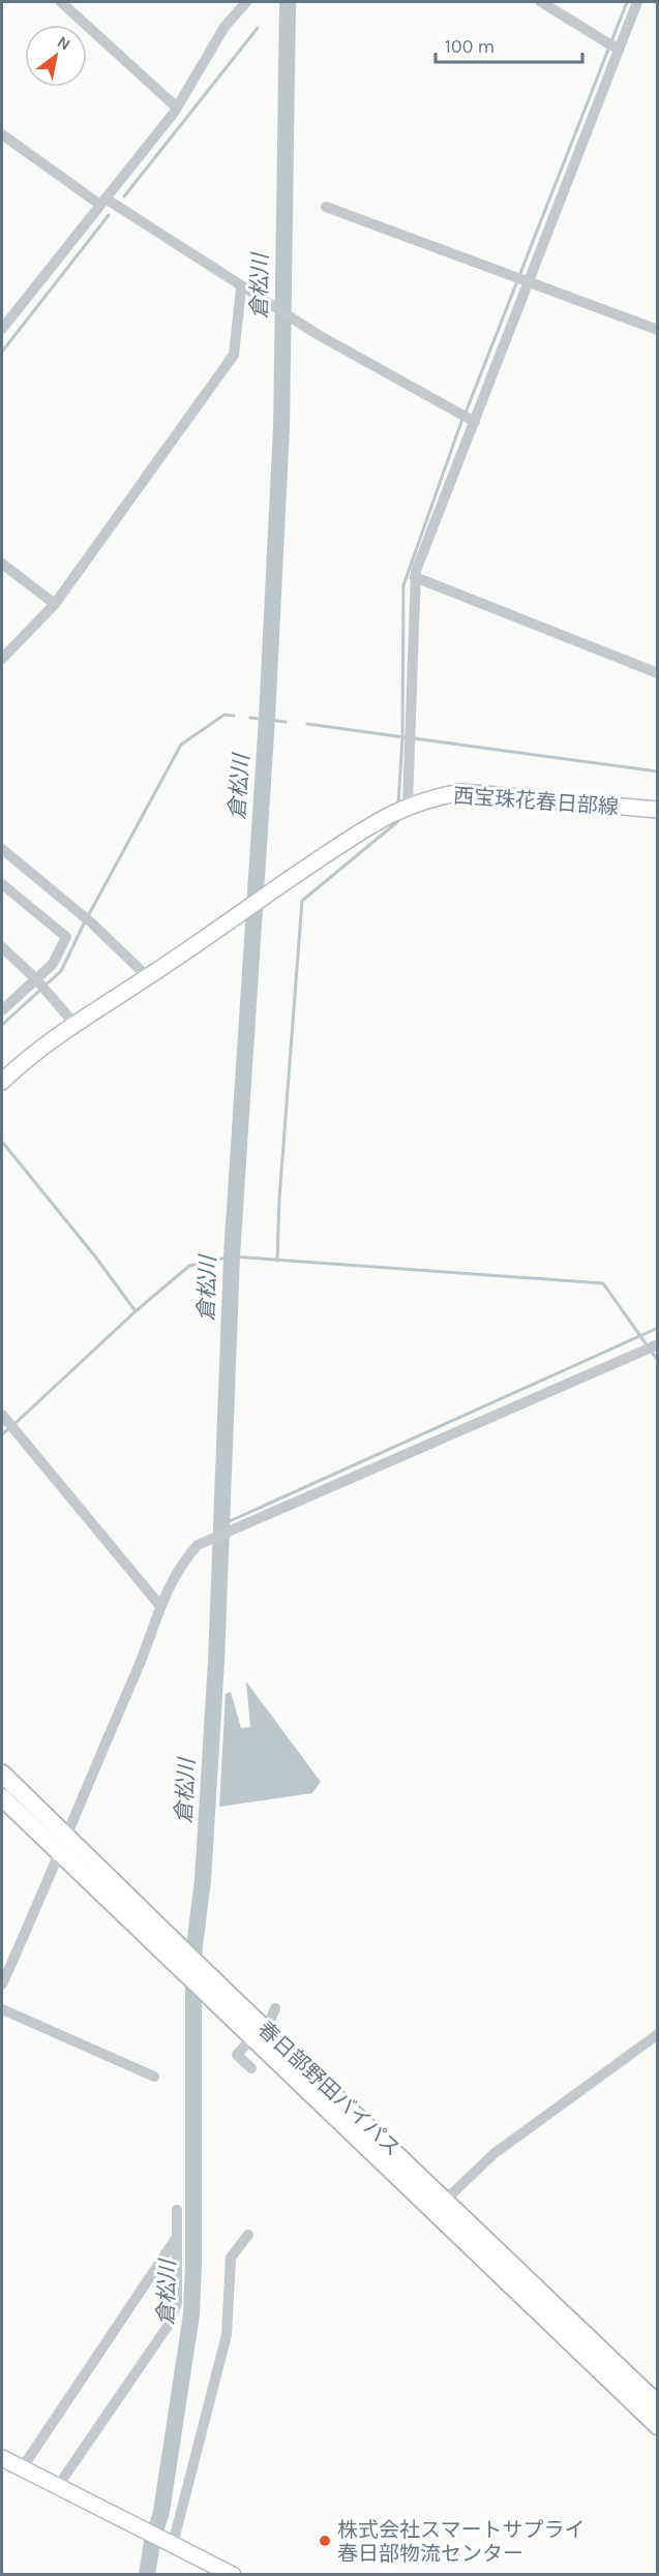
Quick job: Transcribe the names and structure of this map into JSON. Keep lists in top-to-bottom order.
{
  "streets": {
    "highway": ["春日部野田バイパス"],
    "main road": ["西宝珠花春日部線"]
  },
  "water": ["倉松川"],
  "places": ["株式会社スマートサプライ 春日部物流センター"],
  "scale_bar": "100 m",
  "north": "top right"
}
